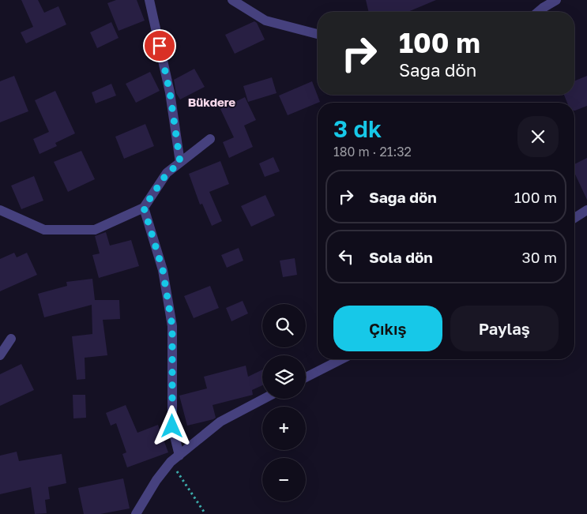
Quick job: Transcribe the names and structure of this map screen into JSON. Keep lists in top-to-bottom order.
{
  "districts": ["Bükdere"],
  "page": {
    "turn": ["100 m", "Sağa dön"],
    "heading": ["3 dk", "180 m · 21:32"],
    "list": [
      {
        "name": "Sağa dön",
        "value": "100 m"
      },
      {
        "name": "Sola dön",
        "value": "30 m"
      }
    ],
    "buttons": ["Çıkış", "Paylaş"],
    "map_buttons": ["+", "−"]
  }
}
